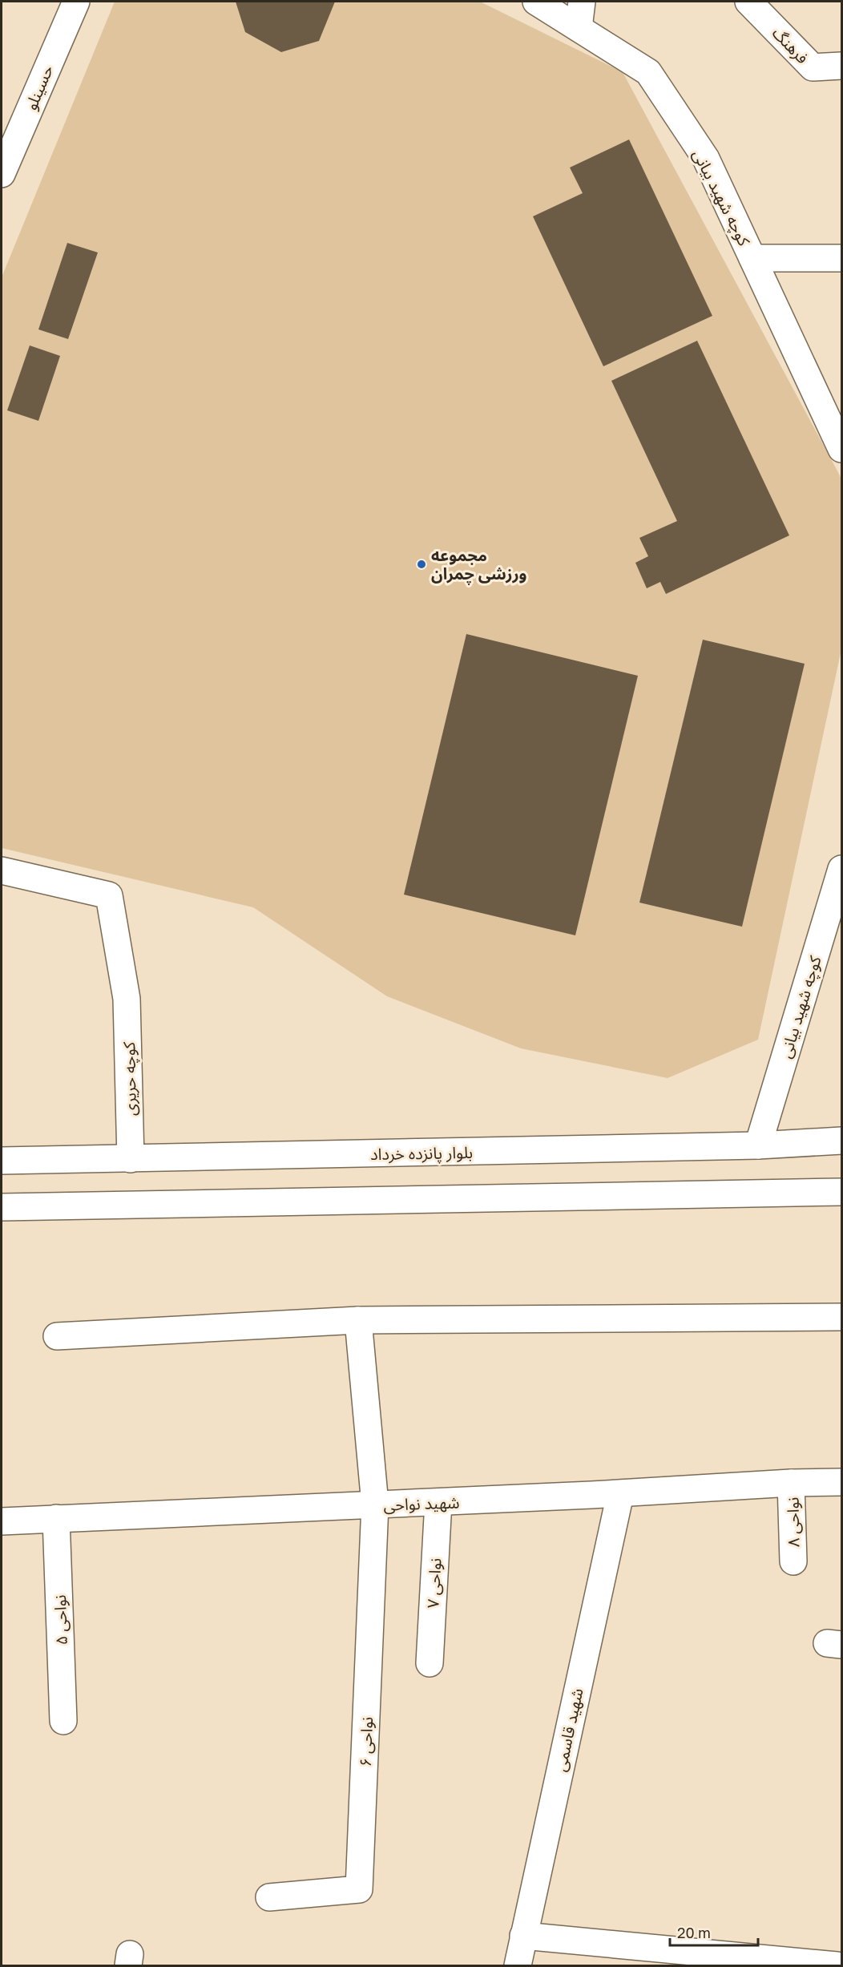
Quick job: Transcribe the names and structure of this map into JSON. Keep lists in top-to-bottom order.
{
  "streets": {
    "street": [
      "فرهنگ",
      "حسینلو",
      "کوچه شهید بیانی",
      "کوچه حریری",
      "بلوار پانزده خرداد",
      "شهید نواحی",
      "نواحی ۸",
      "نواحی ۷",
      "نواحی ۵",
      "شهید قاسمی",
      "نواحی ۶"
    ]
  },
  "crossings": [
    ["کوچه شهید بیانی", "بلوار پانزده خرداد"],
    ["کوچه حریری", "بلوار پانزده خرداد"],
    ["شهید نواحی", "نواحی ۸"],
    ["شهید نواحی", "نواحی ۷"],
    ["شهید نواحی", "نواحی ۵"],
    ["شهید نواحی", "شهید قاسمی"],
    ["شهید نواحی", "نواحی ۶"]
  ],
  "places": ["مجموعه ورزشی چمران"],
  "scale_bar": "20 m"
}
